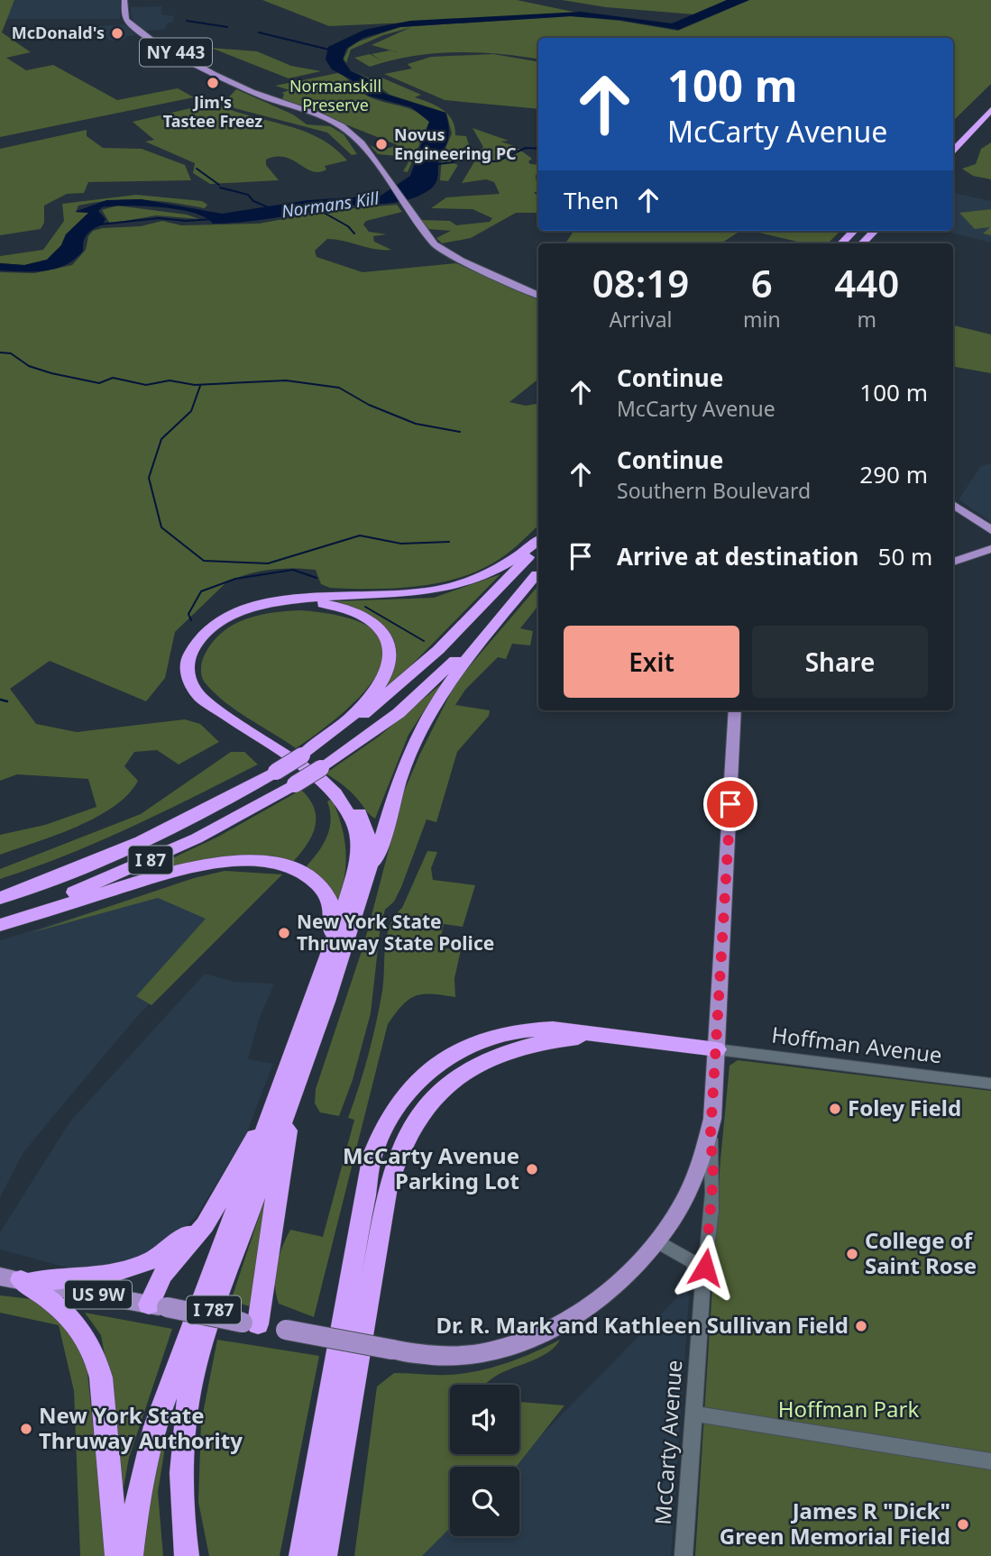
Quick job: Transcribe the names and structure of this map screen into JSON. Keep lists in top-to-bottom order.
{
  "streets": {
    "highway": ["I 87", "I 787"],
    "main road": ["NY 443", "US 9W"],
    "street": ["Hoffman Avenue", "McCarty Avenue"]
  },
  "crossings": [
    ["Hoffman Avenue", "US 9W"],
    ["US 9W", "McCarty Avenue"]
  ],
  "water": ["Normans Kill"],
  "parks": ["Normanskill Preserve", "Hoffman Park"],
  "places": [
    "McDonald's",
    "Jim's Tastee Freez",
    "Novus Engineering PC",
    "New York State Thruway State Police",
    "Foley Field",
    "McCarty Avenue Parking Lot",
    "College of Saint Rose",
    "Dr. R. Mark and Kathleen Sullivan Field",
    "New York State Thruway Authority",
    "James R \"Dick\" Green Memorial Field"
  ],
  "page": {
    "turn": ["100 m", "McCarty Avenue"],
    "then": "Then",
    "eta": [
      "08:19",
      "Arrival",
      "6",
      "min",
      "440",
      "m"
    ],
    "list": [
      {
        "name": "Continue",
        "note": "McCarty Avenue",
        "value": "100 m"
      },
      {
        "name": "Continue",
        "note": "Southern Boulevard",
        "value": "290 m"
      },
      {
        "name": "Arrive at destination",
        "value": "50 m"
      }
    ],
    "buttons": ["Exit", "Share"]
  }
}
